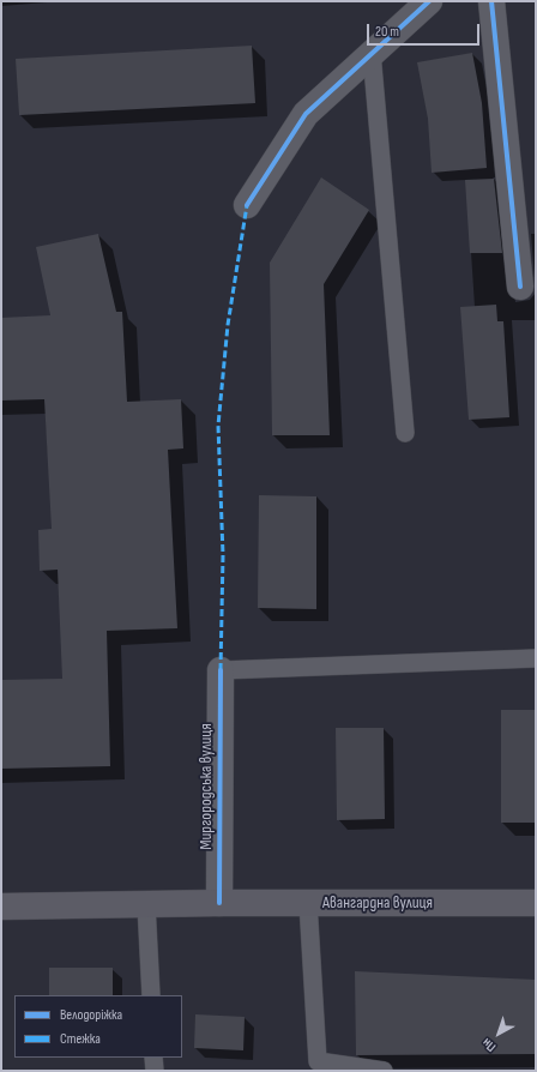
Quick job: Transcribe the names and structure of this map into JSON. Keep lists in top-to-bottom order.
{
  "streets": {
    "main road": ["Авангардна вулиця"],
    "street": ["Миргородська вулиця"]
  },
  "crossings": [
    ["Миргородська вулиця", "Авангардна вулиця"]
  ],
  "legend": ["Велодоріжка", "Стежка"],
  "scale_bar": "20 m",
  "north": "bottom left"
}
